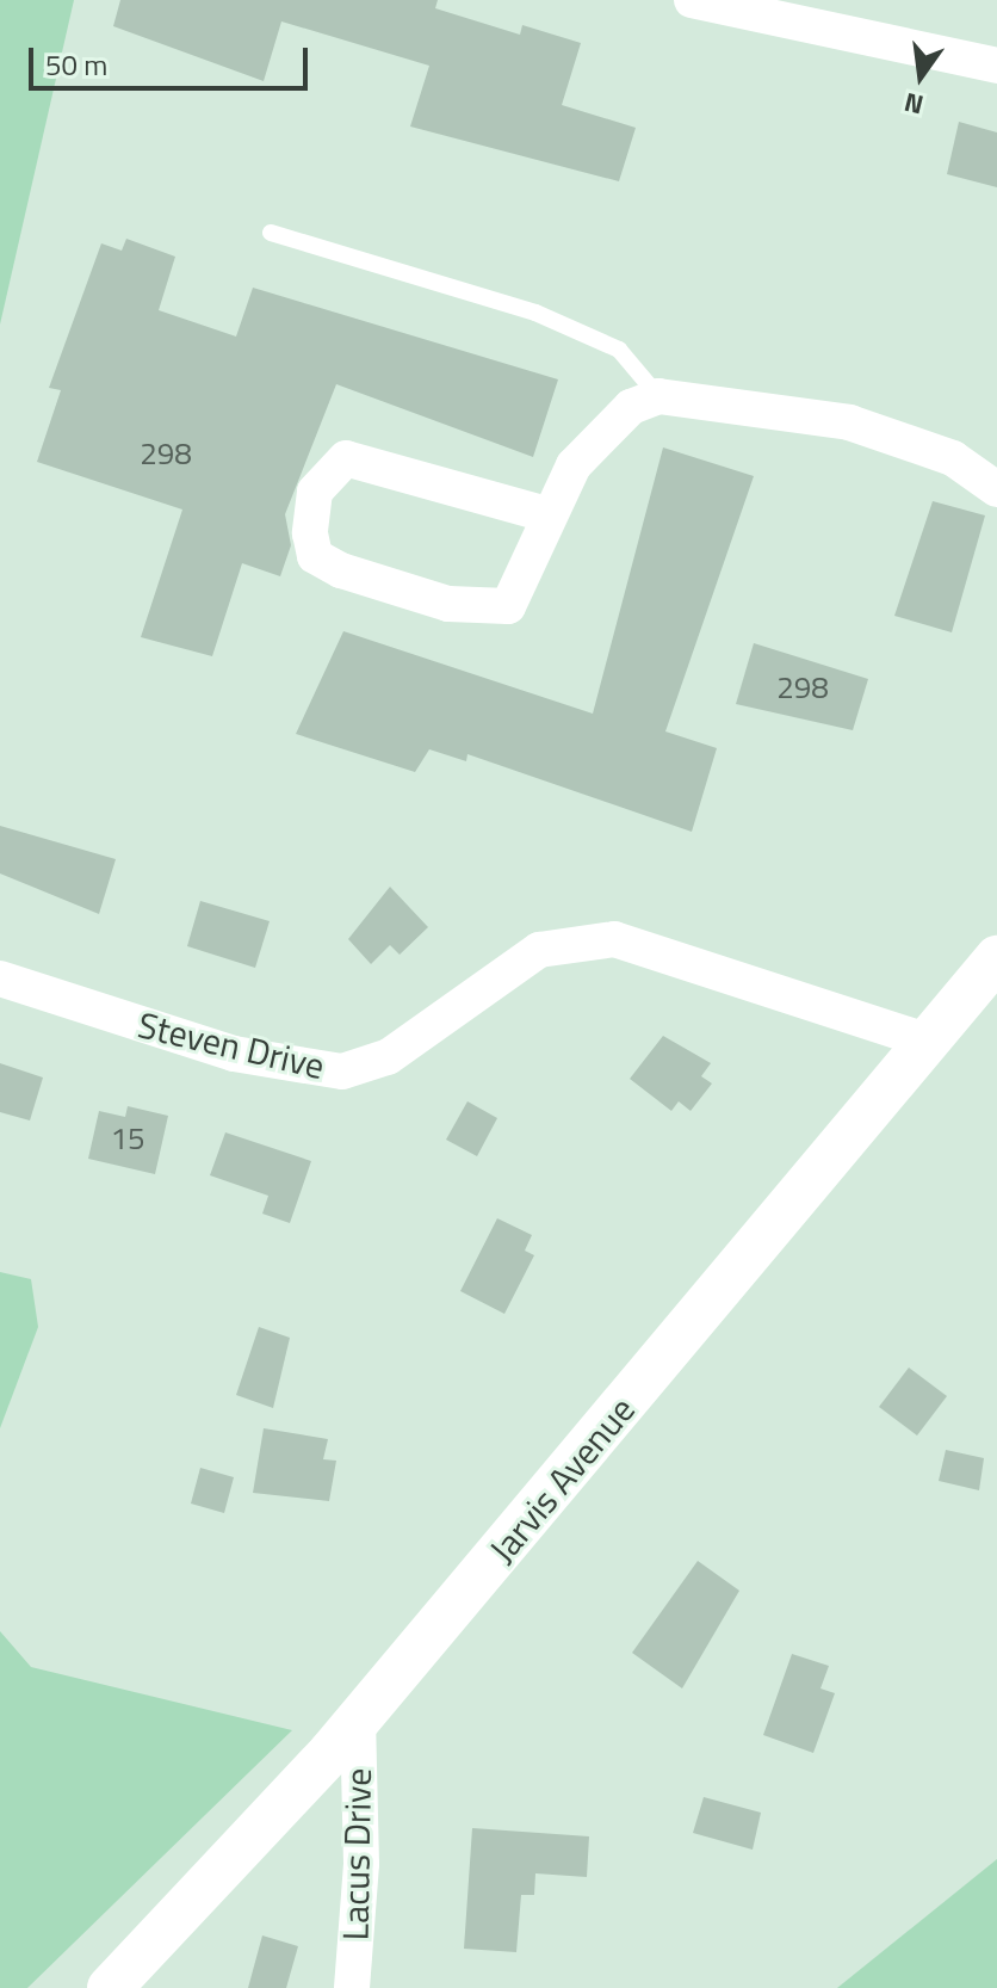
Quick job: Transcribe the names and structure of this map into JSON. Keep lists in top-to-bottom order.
{
  "streets": {
    "street": ["Steven Drive", "Jarvis Avenue", "Lacus Drive"]
  },
  "crossings": [
    ["Steven Drive", "Jarvis Avenue"],
    ["Jarvis Avenue", "Lacus Drive"]
  ],
  "house_numbers": ["298", "298", "15"],
  "scale_bar": "50 m",
  "north": "bottom"
}
